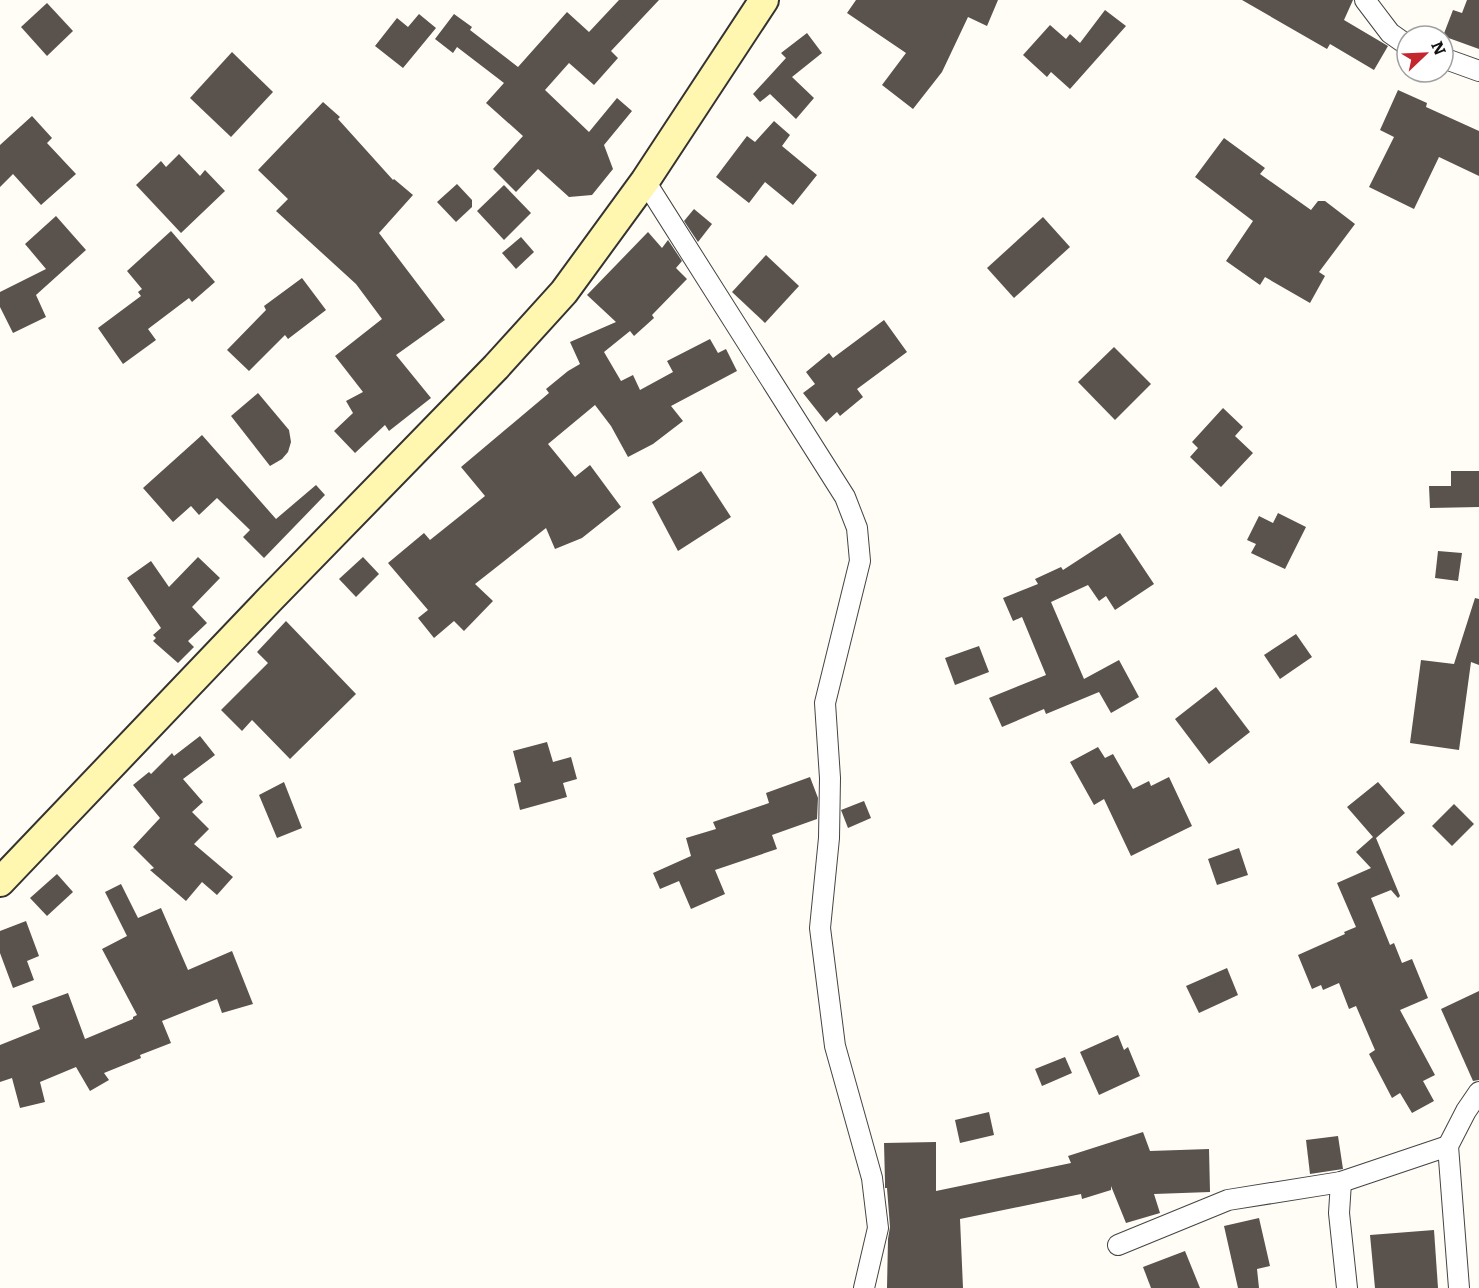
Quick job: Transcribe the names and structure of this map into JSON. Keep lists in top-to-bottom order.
{
  "north": "top right"
}
